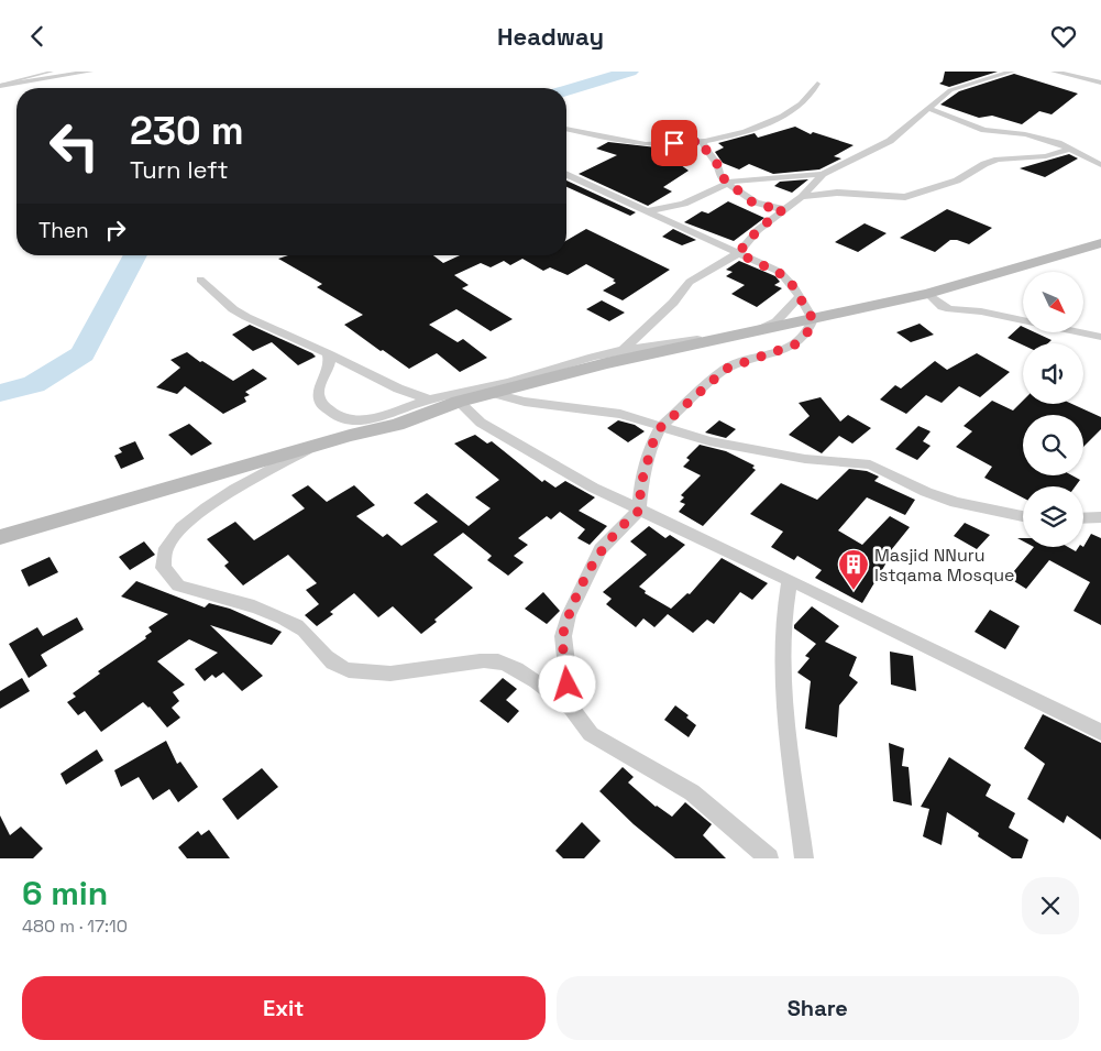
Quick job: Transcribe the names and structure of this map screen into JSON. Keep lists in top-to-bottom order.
{
  "places": {
    "building": ["Masjid NNuru Istqama Mosque"]
  },
  "north": "bottom right",
  "page": {
    "header": "Headway",
    "turn": ["230 m", "Turn left"],
    "then": "Then",
    "heading": ["6 min", "480 m · 17:10"],
    "buttons": ["Exit", "Share"]
  }
}
